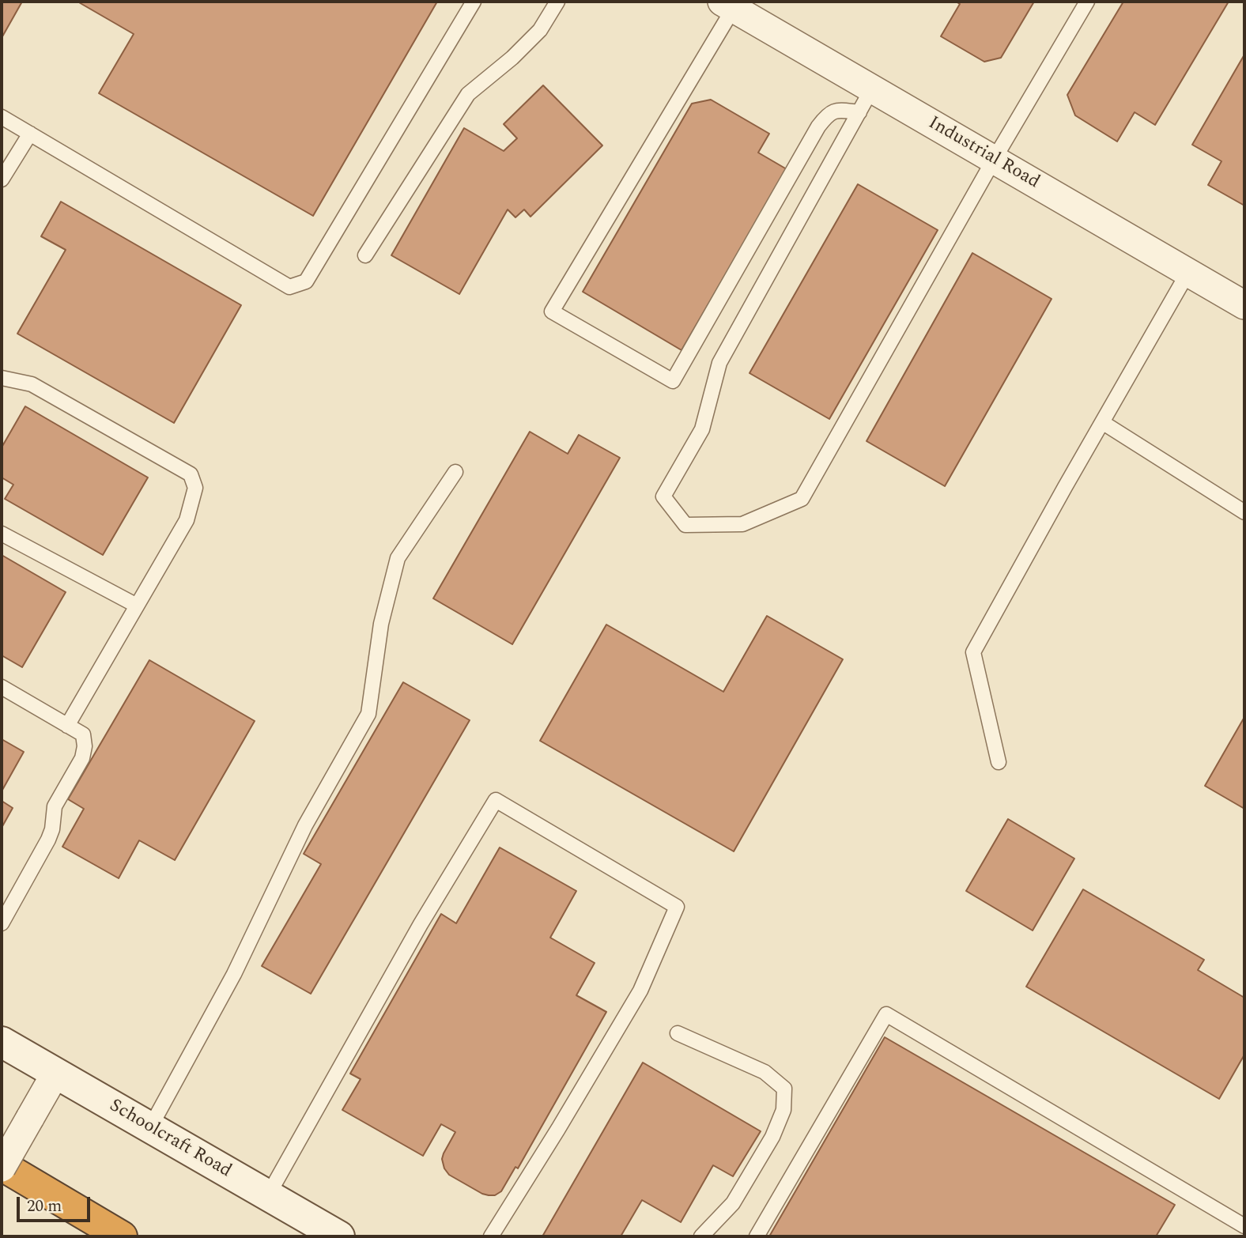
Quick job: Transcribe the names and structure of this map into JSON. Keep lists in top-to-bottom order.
{
  "streets": {
    "main road": ["Schoolcraft Road"],
    "street": ["Industrial Road"]
  },
  "scale_bar": "20 m"
}
